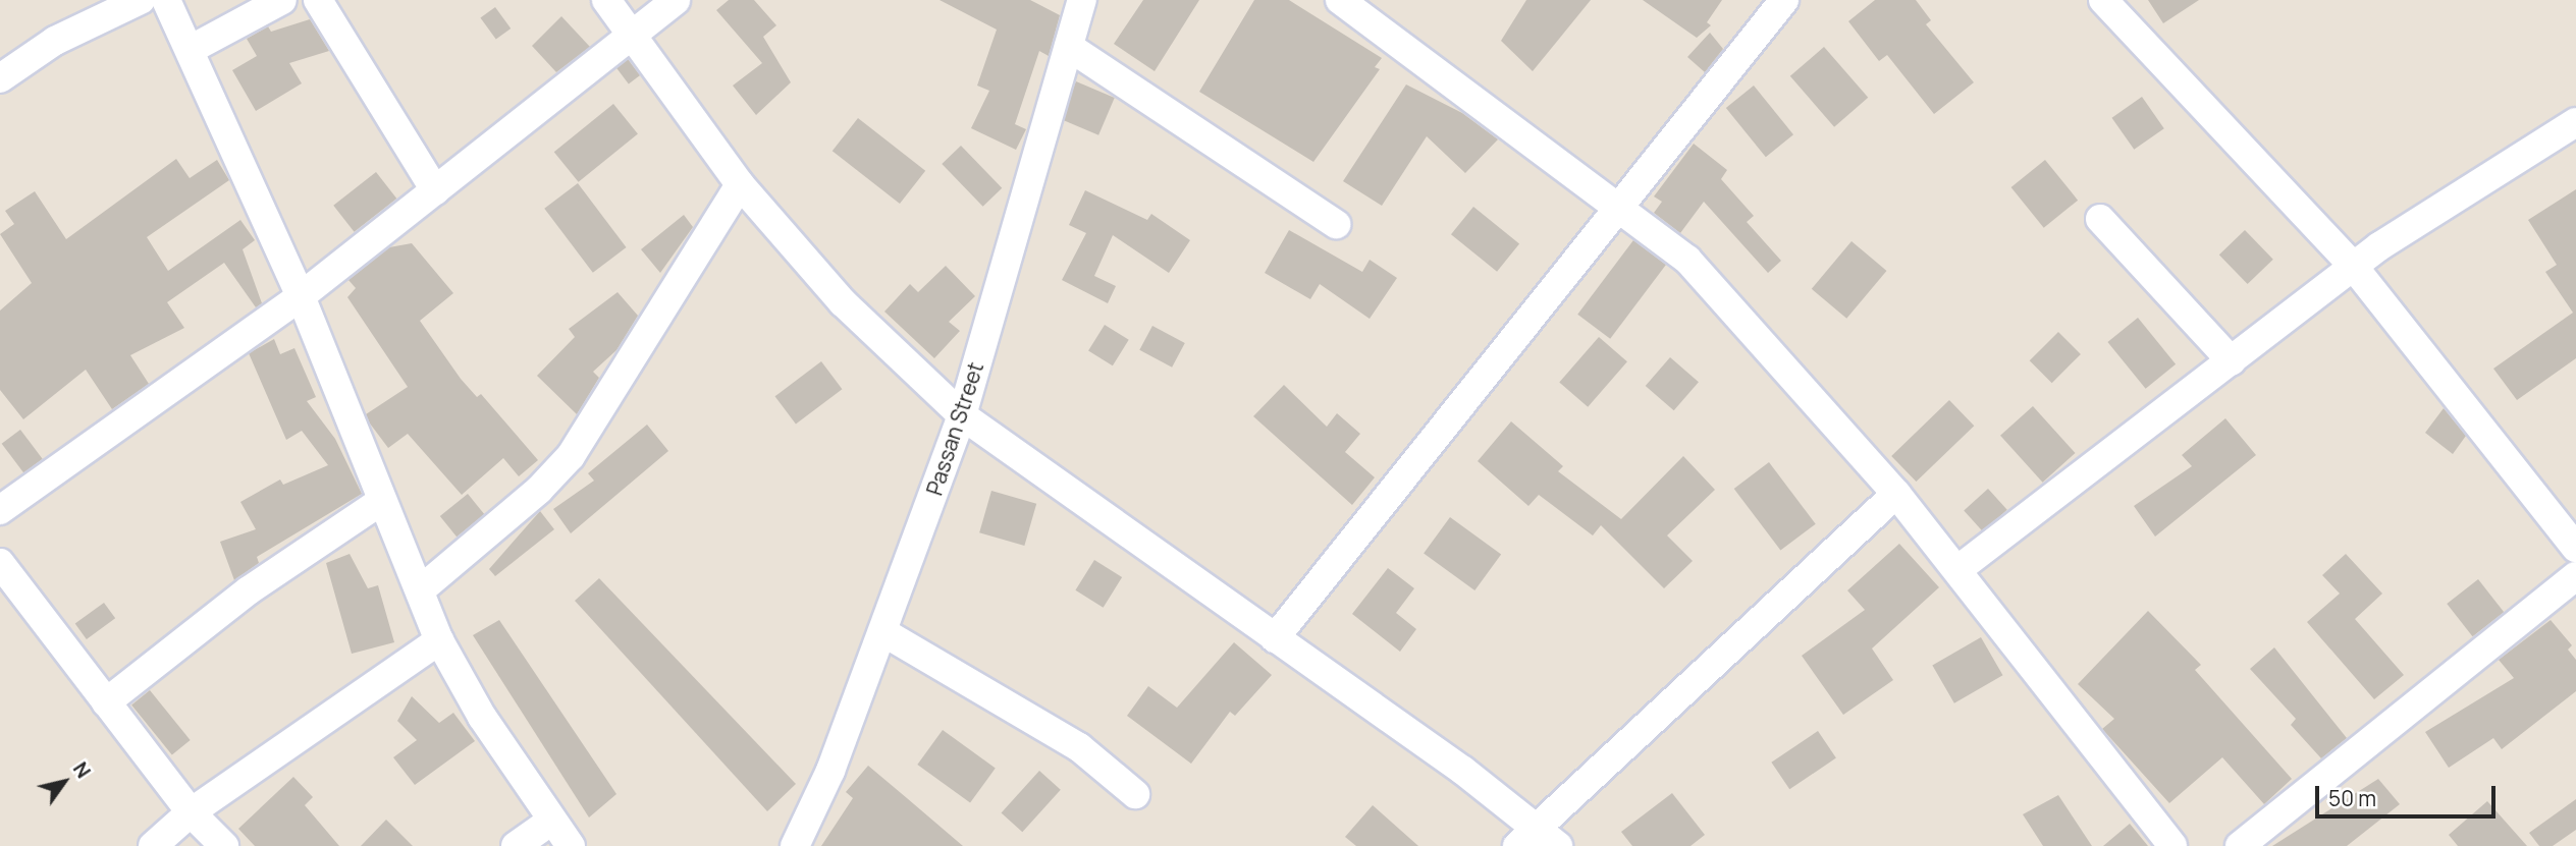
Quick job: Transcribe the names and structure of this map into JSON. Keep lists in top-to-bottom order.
{
  "streets": {
    "street": ["Passan Street"]
  },
  "scale_bar": "50 m",
  "north": "top right"
}
